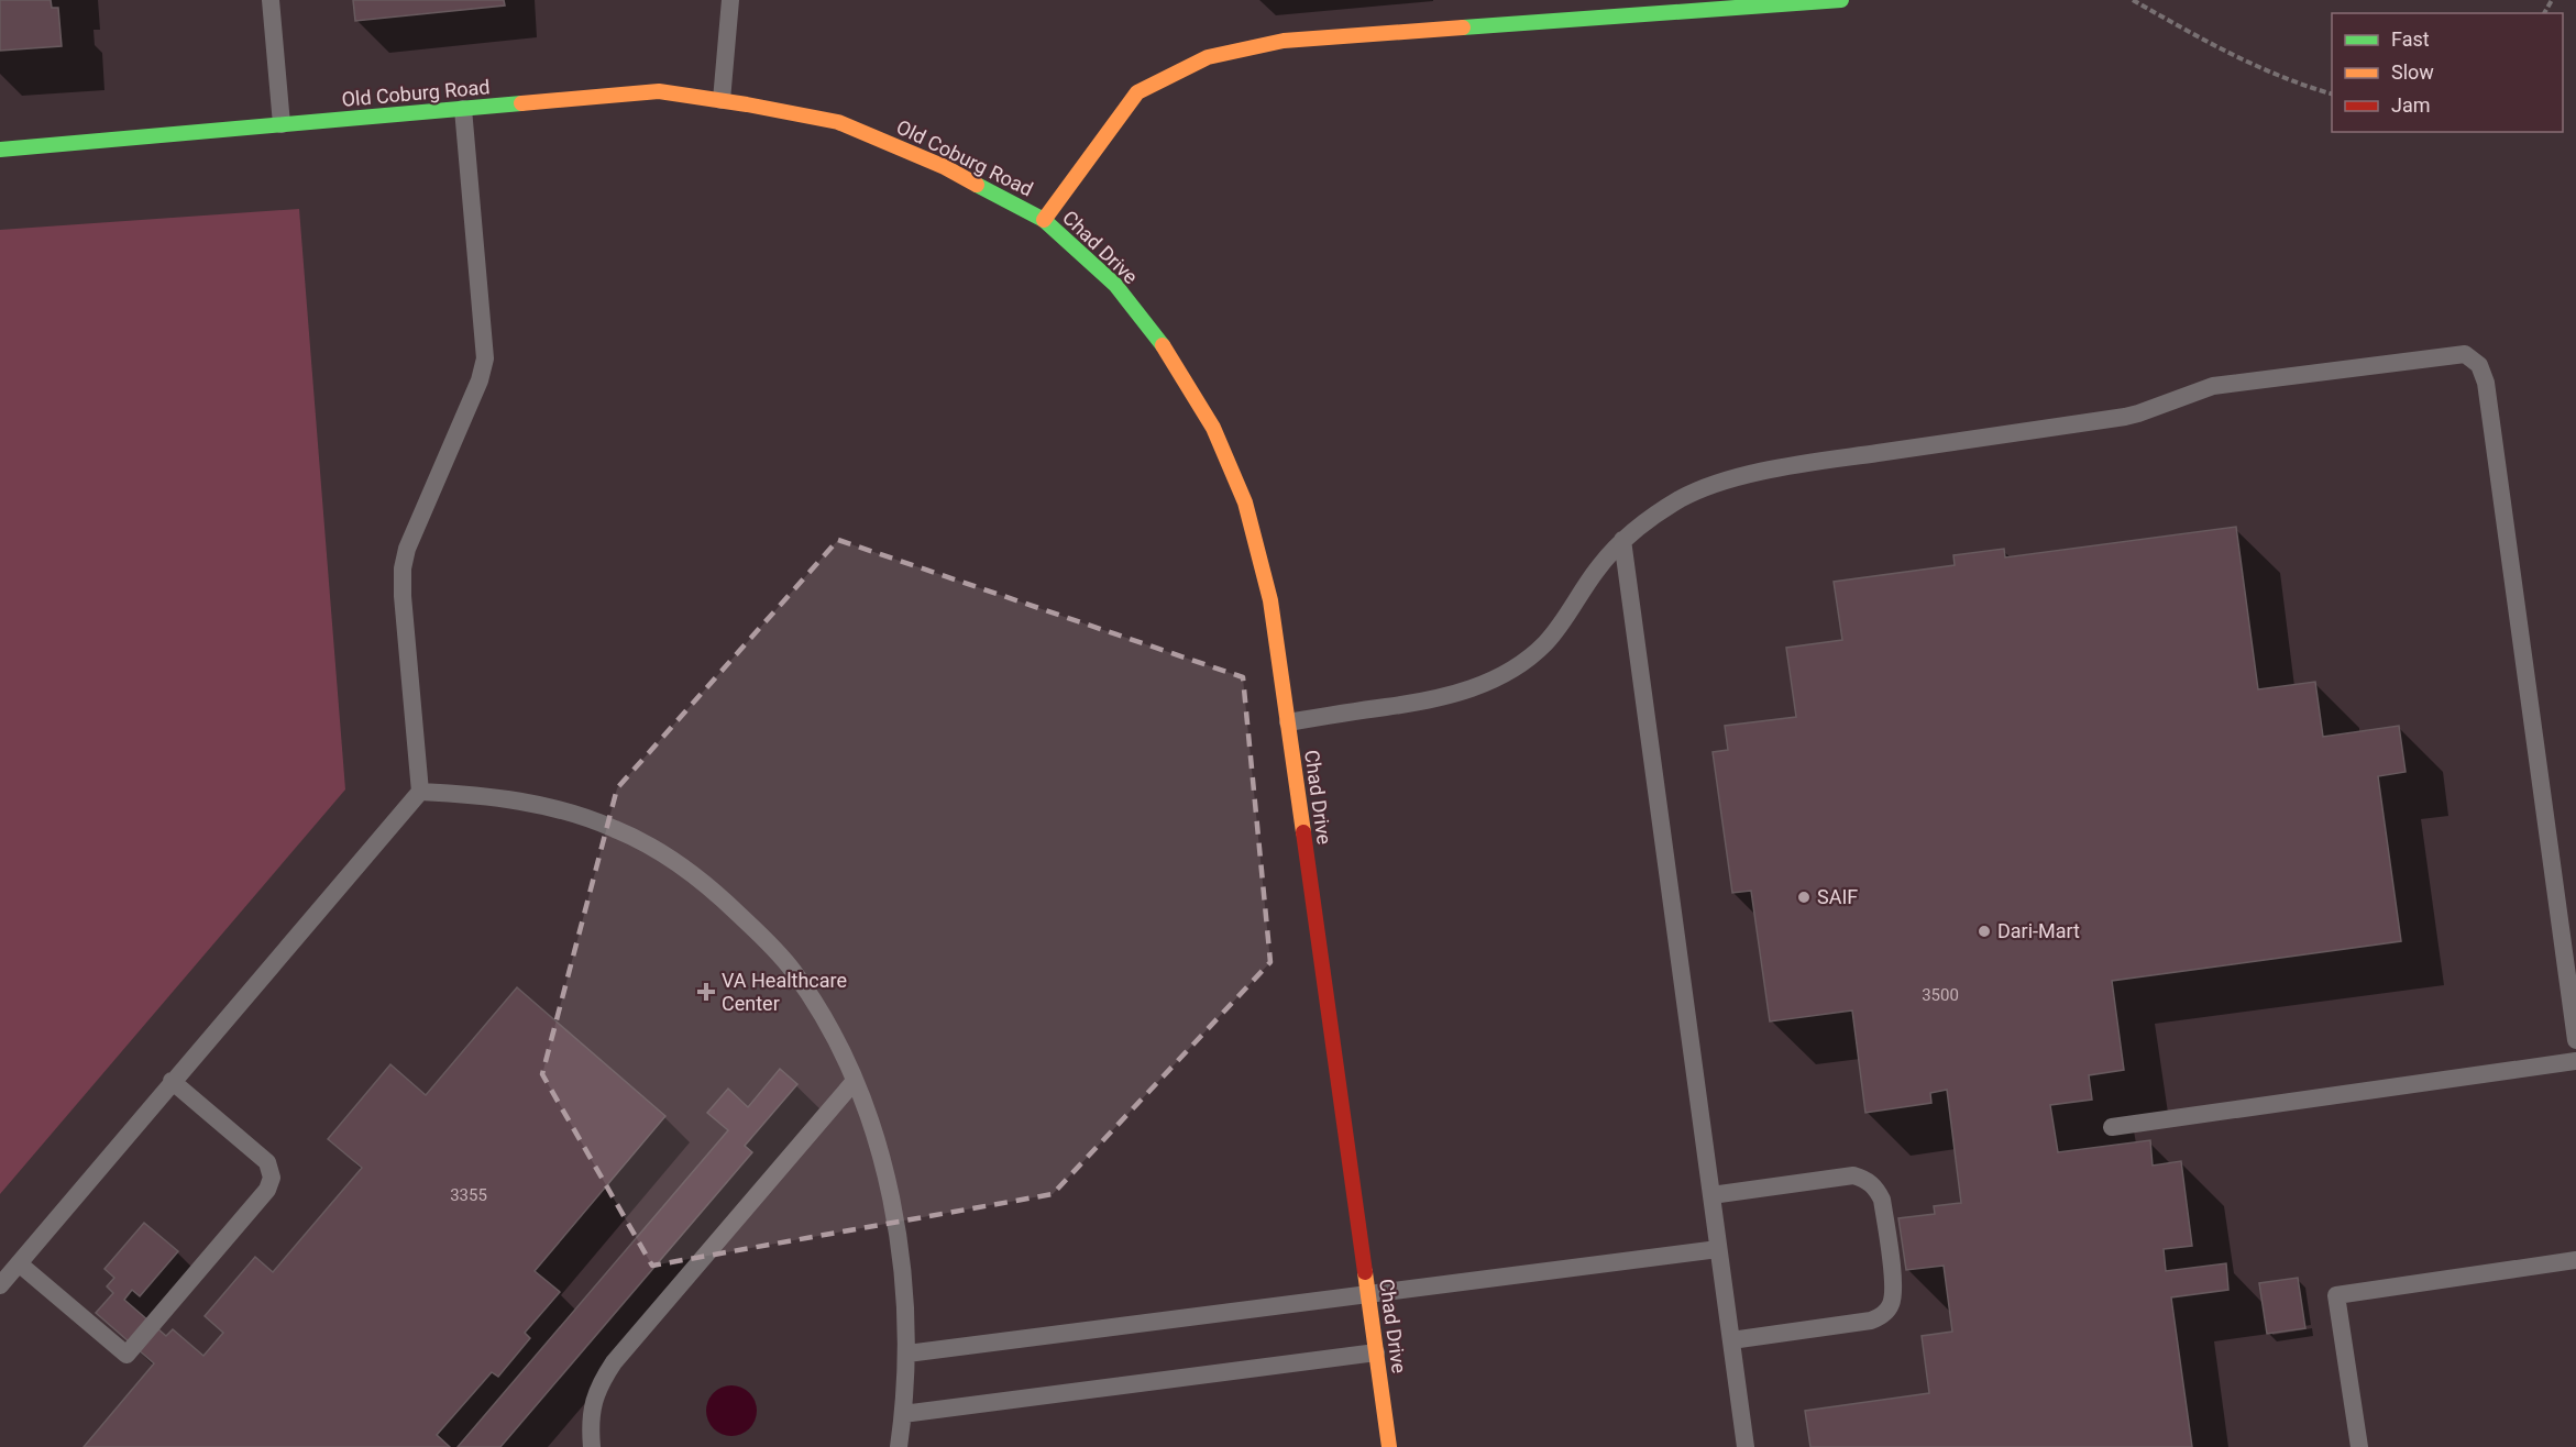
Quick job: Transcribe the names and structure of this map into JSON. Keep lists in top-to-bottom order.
{
  "streets": {
    "street": ["Old Coburg Road", "Chad Drive"]
  },
  "crossings": [
    ["Old Coburg Road", "Chad Drive"]
  ],
  "places": {
    "other": ["SAIF", "Dari-Mart"],
    "health": ["VA Healthcare Center"]
  },
  "house_numbers": ["3500", "3355"],
  "legend": ["Fast", "Slow", "Jam"]
}
